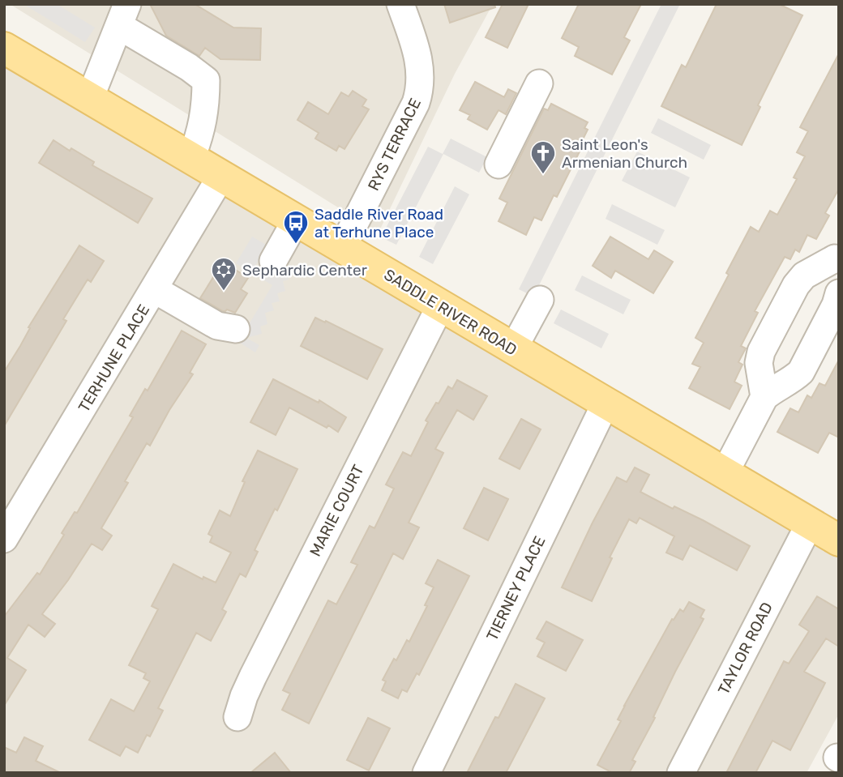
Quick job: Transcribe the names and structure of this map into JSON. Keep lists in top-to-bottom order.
{
  "streets": {
    "main road": ["SADDLE RIVER ROAD"],
    "street": [
      "RYS TERRACE",
      "TERHUNE PLACE",
      "MARIE COURT",
      "TIERNEY PLACE",
      "TAYLOR ROAD"
    ]
  },
  "crossings": [
    ["RYS TERRACE", "SADDLE RIVER ROAD"],
    ["SADDLE RIVER ROAD", "TERHUNE PLACE"],
    ["SADDLE RIVER ROAD", "MARIE COURT"],
    ["SADDLE RIVER ROAD", "TIERNEY PLACE"],
    ["SADDLE RIVER ROAD", "TAYLOR ROAD"]
  ],
  "places": {
    "church": ["Saint Leon's Armenian Church"],
    "bus stop": ["Saddle River Road at Terhune Place"],
    "synagogue": ["Sephardic Center"]
  }
}
